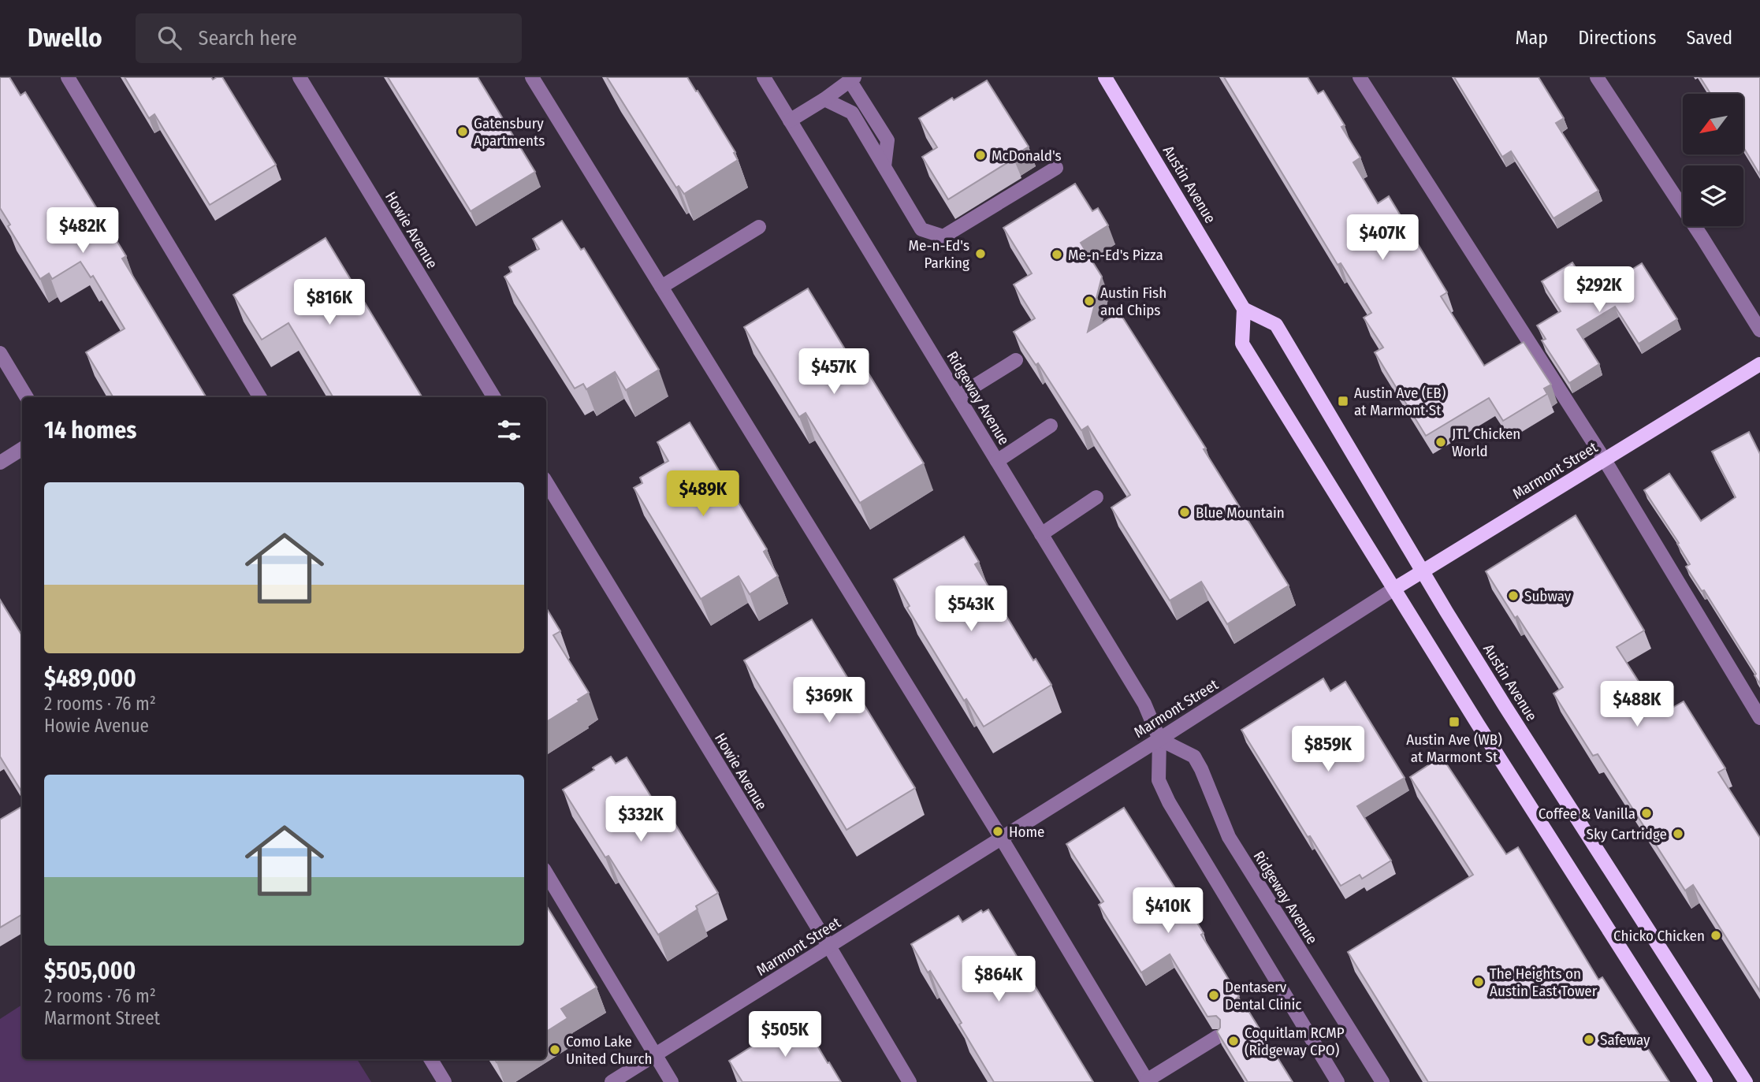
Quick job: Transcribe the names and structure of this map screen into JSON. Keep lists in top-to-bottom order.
{
  "streets": {
    "main road": ["Austin Avenue", "Marmont Street"],
    "street": ["Howie Avenue", "Ridgeway Avenue"]
  },
  "crossings": [
    ["Austin Avenue", "Marmont Street"],
    ["Howie Avenue", "Marmont Street"],
    ["Ridgeway Avenue", "Marmont Street"]
  ],
  "places": {
    "other": [
      "Gatensbury Apartments",
      "McDonald's",
      "Me-n-Ed's Parking",
      "Me-n-Ed's Pizza",
      "Austin Fish and Chips",
      "JTL Chicken World",
      "Blue Mountain",
      "Subway",
      "Coffee & Vanilla",
      "Home",
      "Sky Cartridge",
      "Chicko Chicken",
      "The Heights on Austin East Tower",
      "Dentaserv Dental Clinic",
      "Safeway",
      "Coquitlam RCMP (Ridgeway CPO)",
      "Como Lake United Church"
    ],
    "transit": ["Austin Ave (EB) at Marmont St", "Austin Ave (WB) at Marmont St"]
  },
  "north": "bottom left",
  "page": {
    "header": "Dwello",
    "search": "Search here",
    "nav": ["Map", "Directions", "Saved"],
    "price": [
      "$482K",
      "$407K",
      "$292K",
      "$816K",
      "$457K",
      "$489K",
      "$543K",
      "$369K",
      "$488K",
      "$859K",
      "$332K",
      "$410K",
      "$864K",
      "$505K"
    ],
    "heading": "14 homes",
    "list": [
      {
        "name": "$489,000",
        "note": "2 rooms · 76 m² · Howie Avenue"
      },
      {
        "name": "$505,000",
        "note": "2 rooms · 76 m² · Marmont Street"
      }
    ]
  }
}
